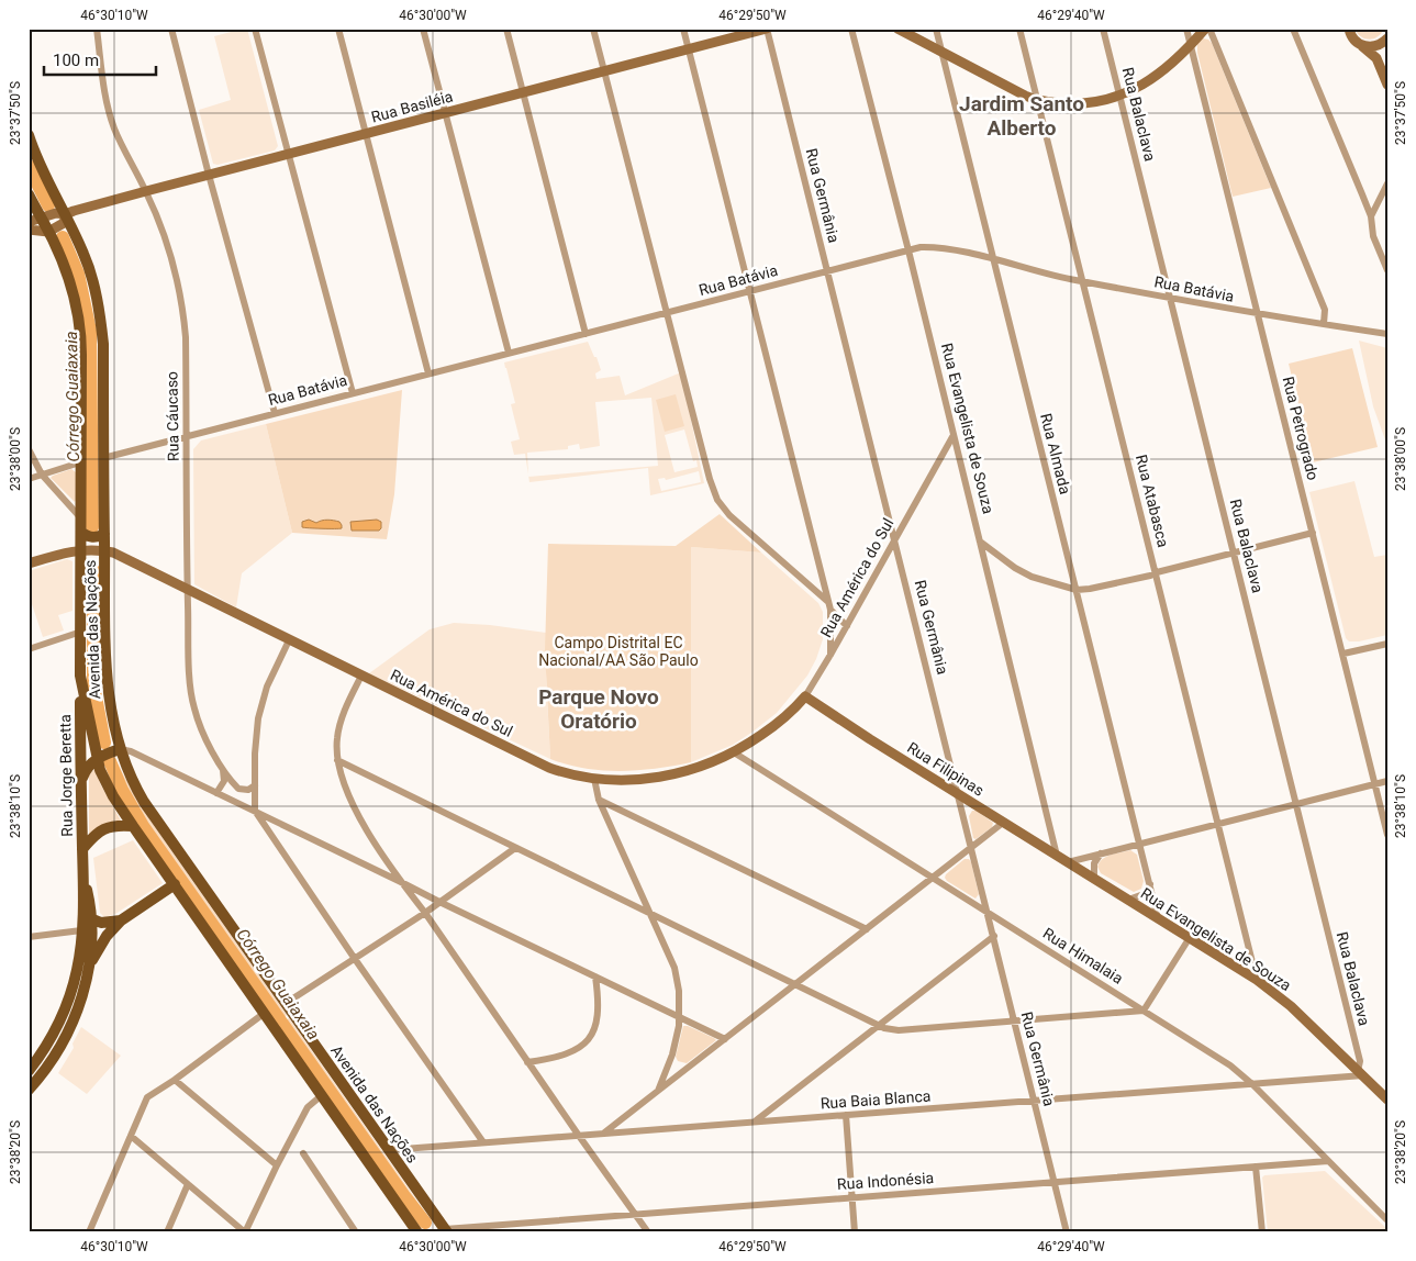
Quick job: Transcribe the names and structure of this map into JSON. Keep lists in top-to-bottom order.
{
  "streets": {
    "main road": [
      "Rua Basiléia",
      "Rua Evangelista de Souza",
      "Rua América do Sul",
      "Avenida das Nações",
      "Rua Filipinas",
      "Rua Jorge Beretta"
    ],
    "street": [
      "Rua Balaclava",
      "Rua Germânia",
      "Rua Batávia",
      "Rua Cáucaso",
      "Rua Petrogrado",
      "Rua Almada",
      "Rua Atabasca",
      "Rua Himalaia",
      "Rua Baia Blanca",
      "Rua Indonésia"
    ]
  },
  "crossings": [
    ["Rua Basiléia", "Rua Germânia"],
    ["Rua Basiléia", "Rua Cáucaso"],
    ["Rua Basiléia", "Avenida das Nações"],
    ["Rua Balaclava", "Rua Batávia"],
    ["Rua Balaclava", "Rua Evangelista de Souza"],
    ["Rua Balaclava", "Rua Baia Blanca"],
    ["Rua Germânia", "Rua Batávia"],
    ["Rua Germânia", "Rua América do Sul"],
    ["Rua Germânia", "Rua Filipinas"],
    ["Rua Germânia", "Rua Himalaia"],
    ["Rua Germânia", "Rua Baia Blanca"],
    ["Rua Germânia", "Rua Indonésia"],
    ["Rua Batávia", "Rua Cáucaso"],
    ["Rua Batávia", "Rua Evangelista de Souza"],
    ["Rua Batávia", "Rua Petrogrado"],
    ["Rua Batávia", "Rua Almada"],
    ["Rua Batávia", "Rua Atabasca"],
    ["Rua Batávia", "Avenida das Nações"],
    ["Rua Cáucaso", "Rua América do Sul"],
    ["Rua Evangelista de Souza", "Rua Almada"],
    ["Rua Evangelista de Souza", "Rua Atabasca"],
    ["Rua Evangelista de Souza", "Rua América do Sul"],
    ["Rua Evangelista de Souza", "Rua Filipinas"],
    ["Rua Evangelista de Souza", "Rua Baia Blanca"],
    ["Rua América do Sul", "Avenida das Nações"],
    ["Rua América do Sul", "Rua Filipinas"],
    ["Rua América do Sul", "Rua Himalaia"],
    ["Avenida das Nações", "Rua Jorge Beretta"],
    ["Avenida das Nações", "Rua Baia Blanca"],
    ["Avenida das Nações", "Rua Indonésia"],
    ["Rua Himalaia", "Rua Baia Blanca"],
    ["Rua Himalaia", "Rua Indonésia"]
  ],
  "districts": ["Jardim Santo Alberto", "Parque Novo Oratório"],
  "water": ["Córrego Guaiaxaia"],
  "parks": ["Campo Distrital EC Nacional/AA São Paulo"],
  "scale_bar": "100 m",
  "coordinates": [
    "46°30'10\"W",
    "46°30'00\"W",
    "46°29'50\"W",
    "46°29'40\"W",
    "23°37'50\"S",
    "23°38'00\"S",
    "23°38'10\"S",
    "23°38'20\"S"
  ]
}
